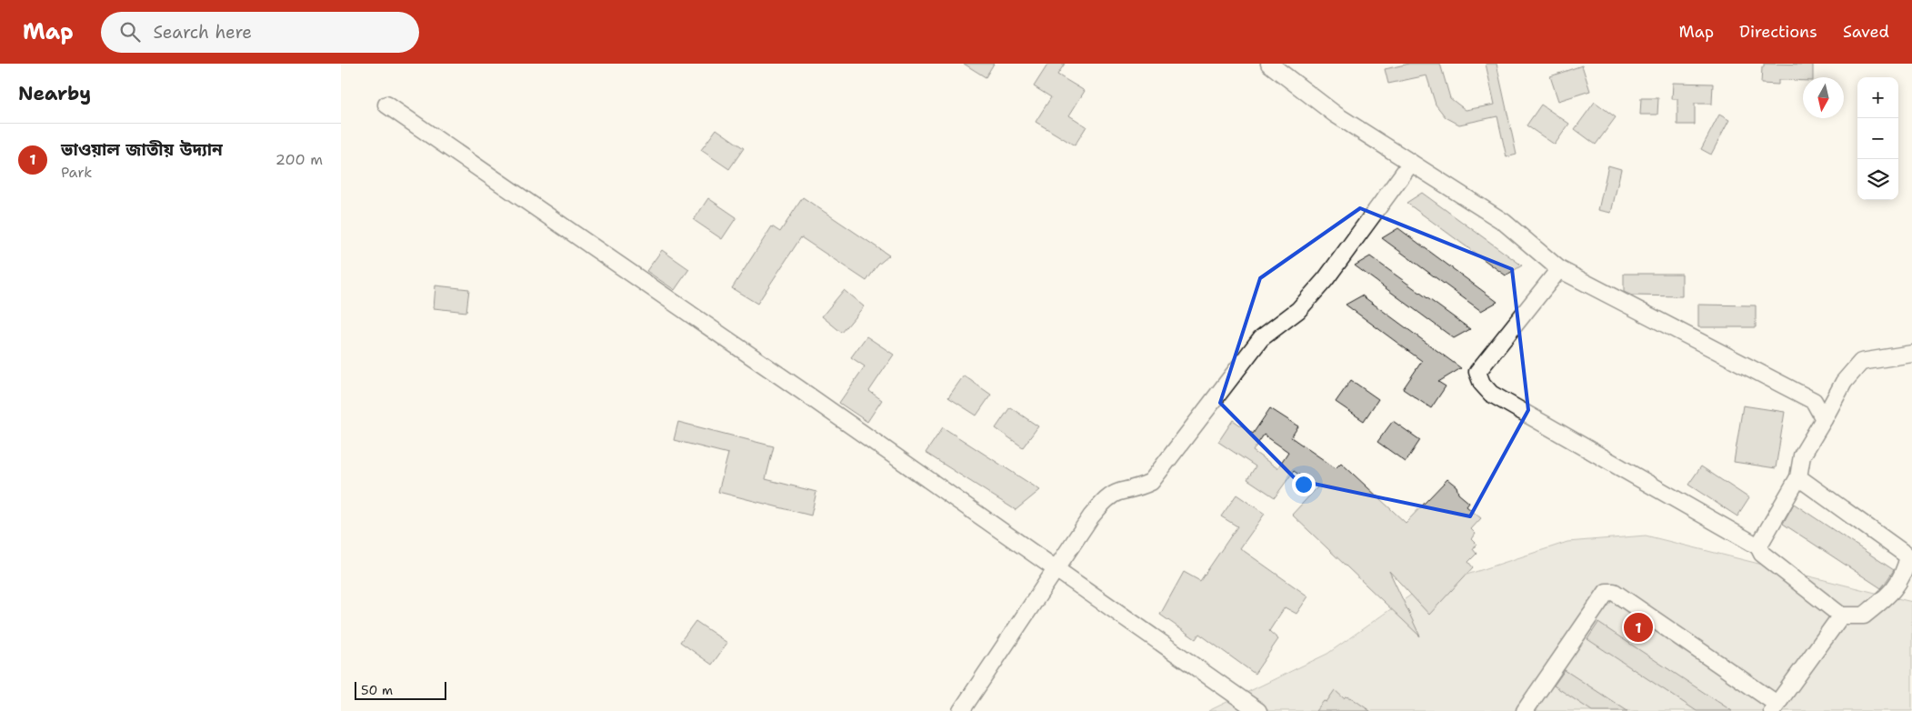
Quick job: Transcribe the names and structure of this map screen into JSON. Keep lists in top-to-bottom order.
{
  "scale_bar": "50 m",
  "north": "bottom",
  "page": {
    "header": "Map",
    "search": "Search here",
    "nav": ["Map", "Directions", "Saved"],
    "heading": "Nearby",
    "map_buttons": ["+", "−"],
    "list": [
      {
        "mark": "1",
        "name": "ভাওয়াল জাতীয় উদ্যান",
        "note": "Park",
        "value": "200 m"
      }
    ],
    "pins": "1",
    "scale": "50 m"
  }
}
